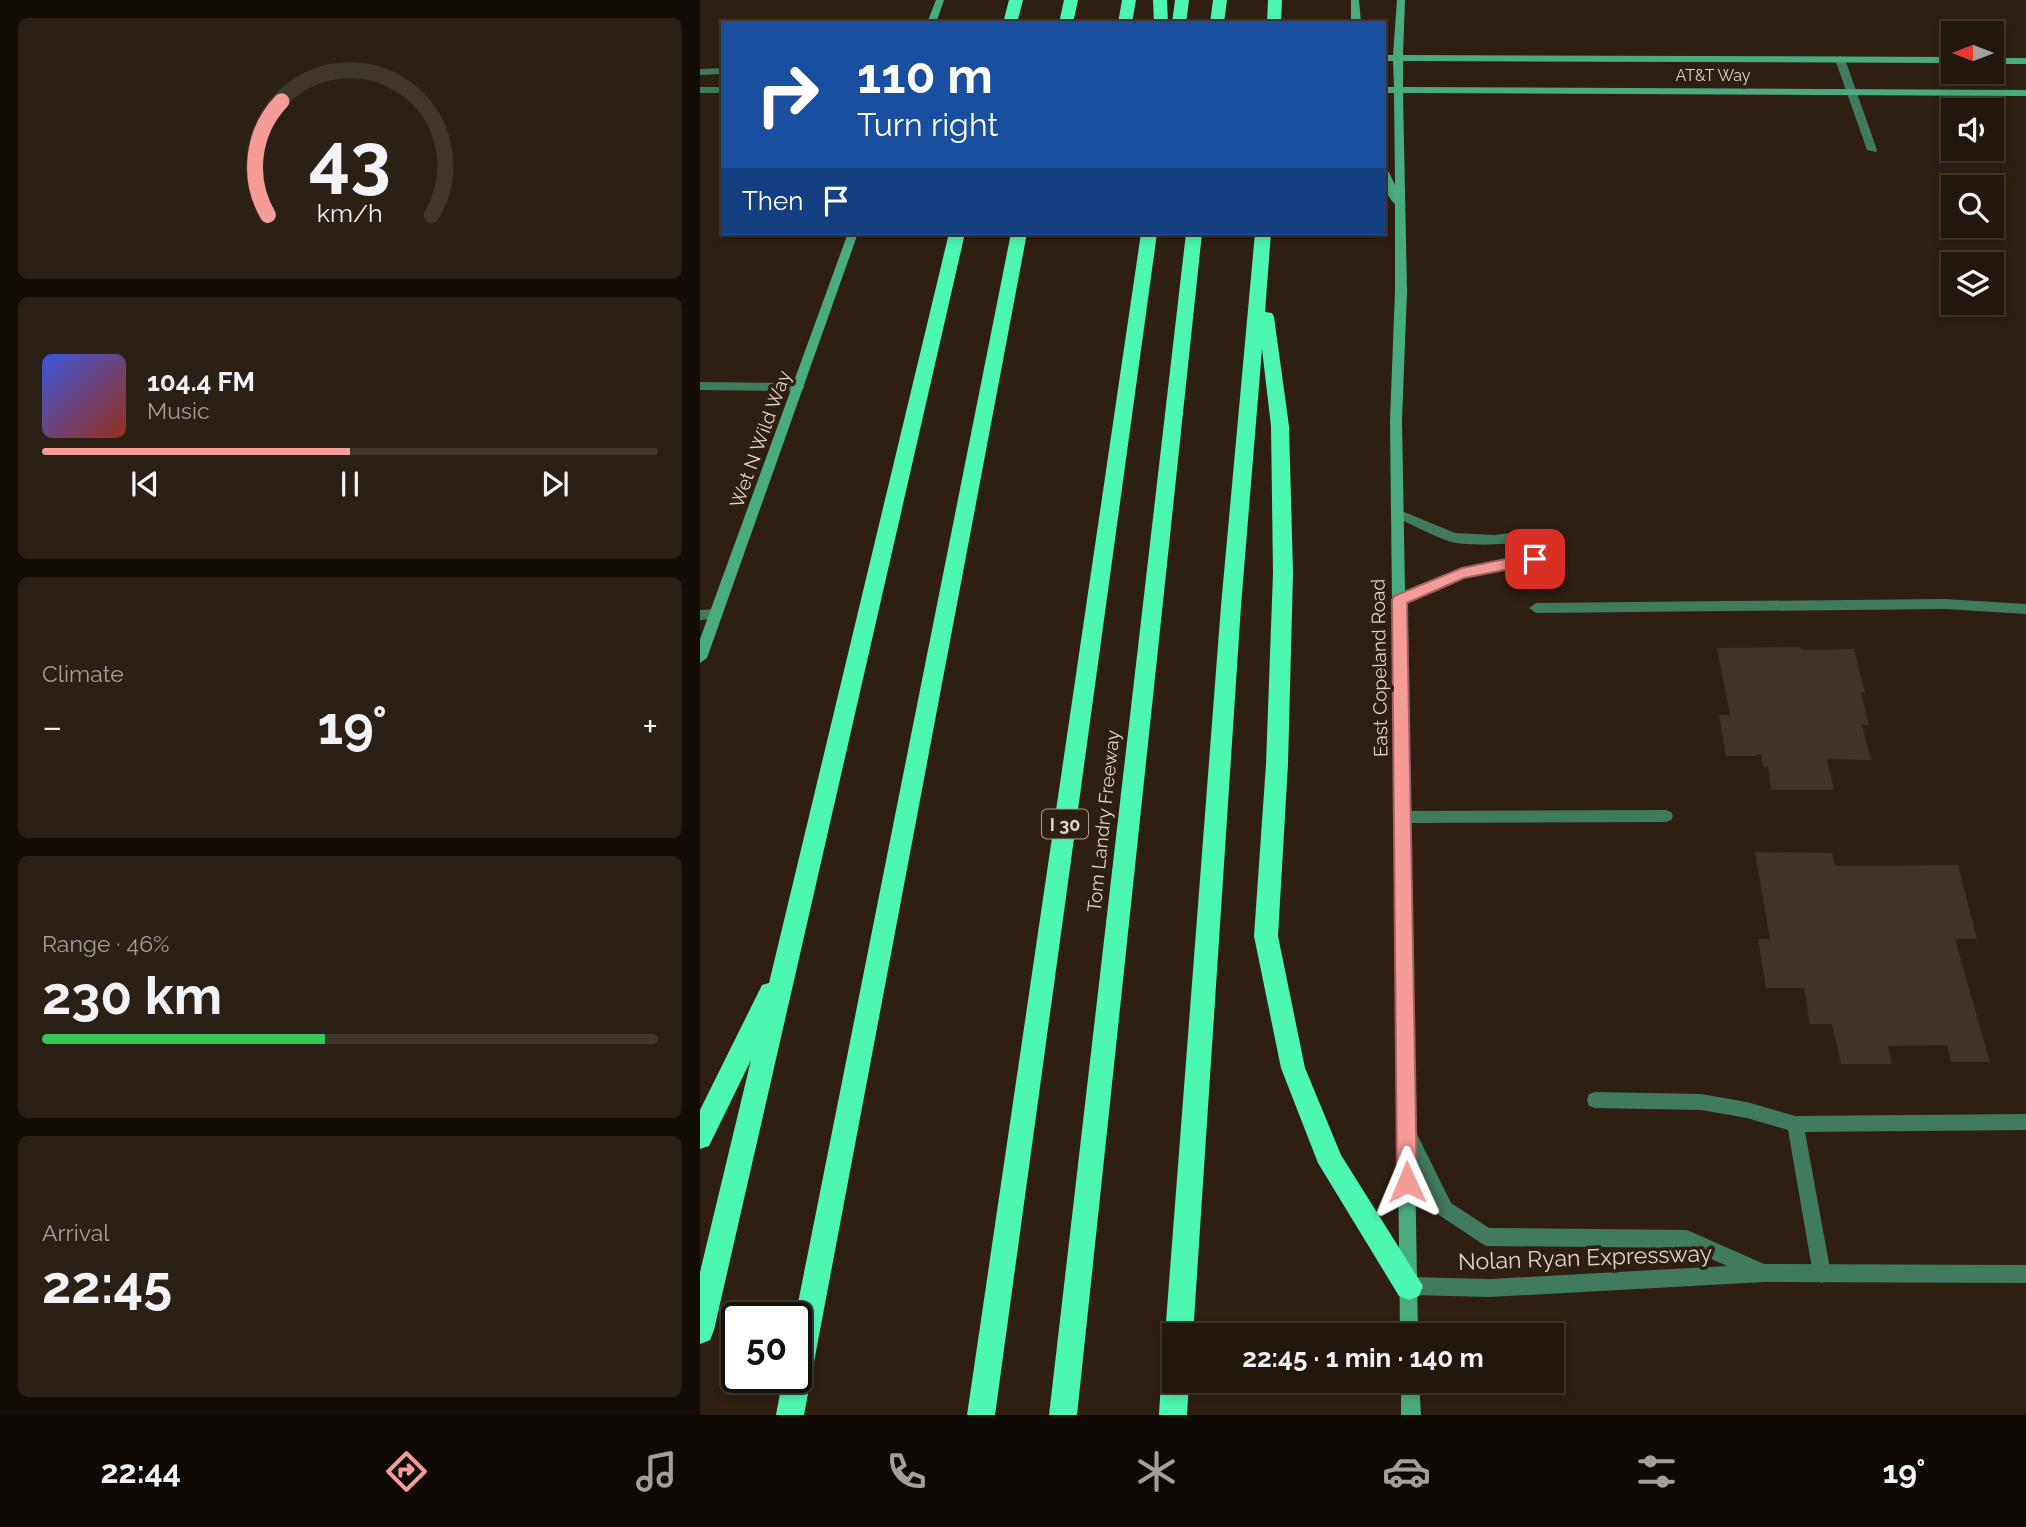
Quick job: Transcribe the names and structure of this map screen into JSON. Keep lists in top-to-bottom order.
{
  "streets": {
    "highway": ["Tom Landry Freeway", "I 30"],
    "main road": ["AT&T Way", "Wet N Wild Way", "East Copeland Road"],
    "street": ["Nolan Ryan Expressway"]
  },
  "crossings": [
    ["AT&T Way", "East Copeland Road"],
    ["East Copeland Road", "Nolan Ryan Expressway"]
  ],
  "north": "left",
  "page": {
    "turn": ["110 m", "Turn right"],
    "then": "Then",
    "song": ["104.4 FM", "Music"],
    "tile": [
      "Climate",
      ["Range · 46%", "230 km"],
      ["Arrival", "22:45"]
    ],
    "heat": ["−", "19°", "+"],
    "limit": "50",
    "trip": "22:45 · 1 min · 140 m",
    "tabs": ["22:44", "19°"],
    "gauge": ["43", "km/h"]
  }
}
